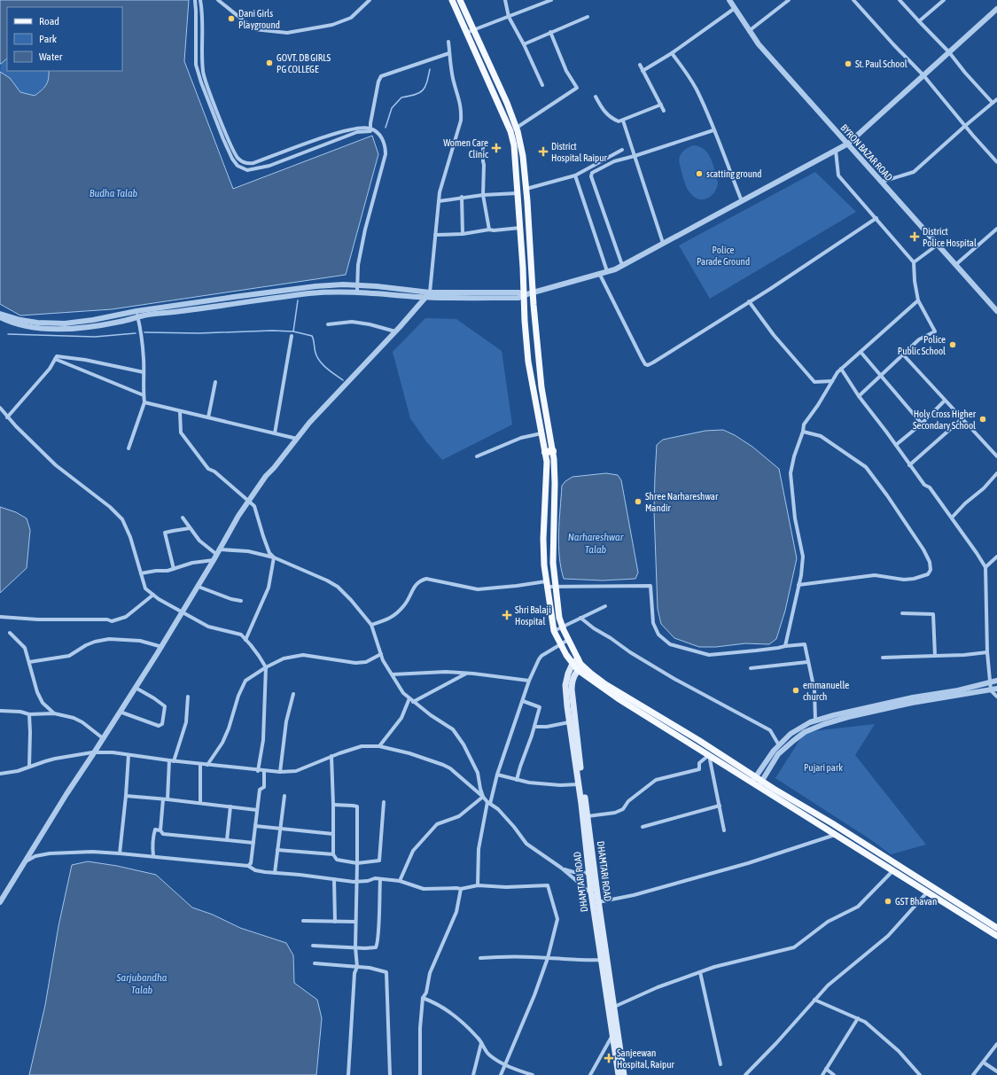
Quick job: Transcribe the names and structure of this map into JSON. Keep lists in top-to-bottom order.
{
  "streets": {
    "main road": ["DHAMTARI ROAD"],
    "street": ["BYRON BAZAR ROAD"]
  },
  "water": ["Budha Talab", "Narhareshwar Talab", "Sarjubandha Talab"],
  "parks": ["Police Parade Ground", "Pujari park"],
  "places": {
    "other": [
      "Dani Girls Playground",
      "GOVT. DB GIRLS PG COLLEGE",
      "St. Paul School",
      "scatting ground",
      "Police Public School",
      "Holy Cross Higher Secondary School",
      "Shree Narhareshwar Mandir",
      "emmanuelle church",
      "GST Bhavan"
    ],
    "health": [
      "Women Care Clinic",
      "District Hospital Raipur",
      "District Police Hospital",
      "Shri Balaji Hospital",
      "Sanjeewan Hospital, Raipur"
    ]
  },
  "legend": ["Road", "Park", "Water"]
}
